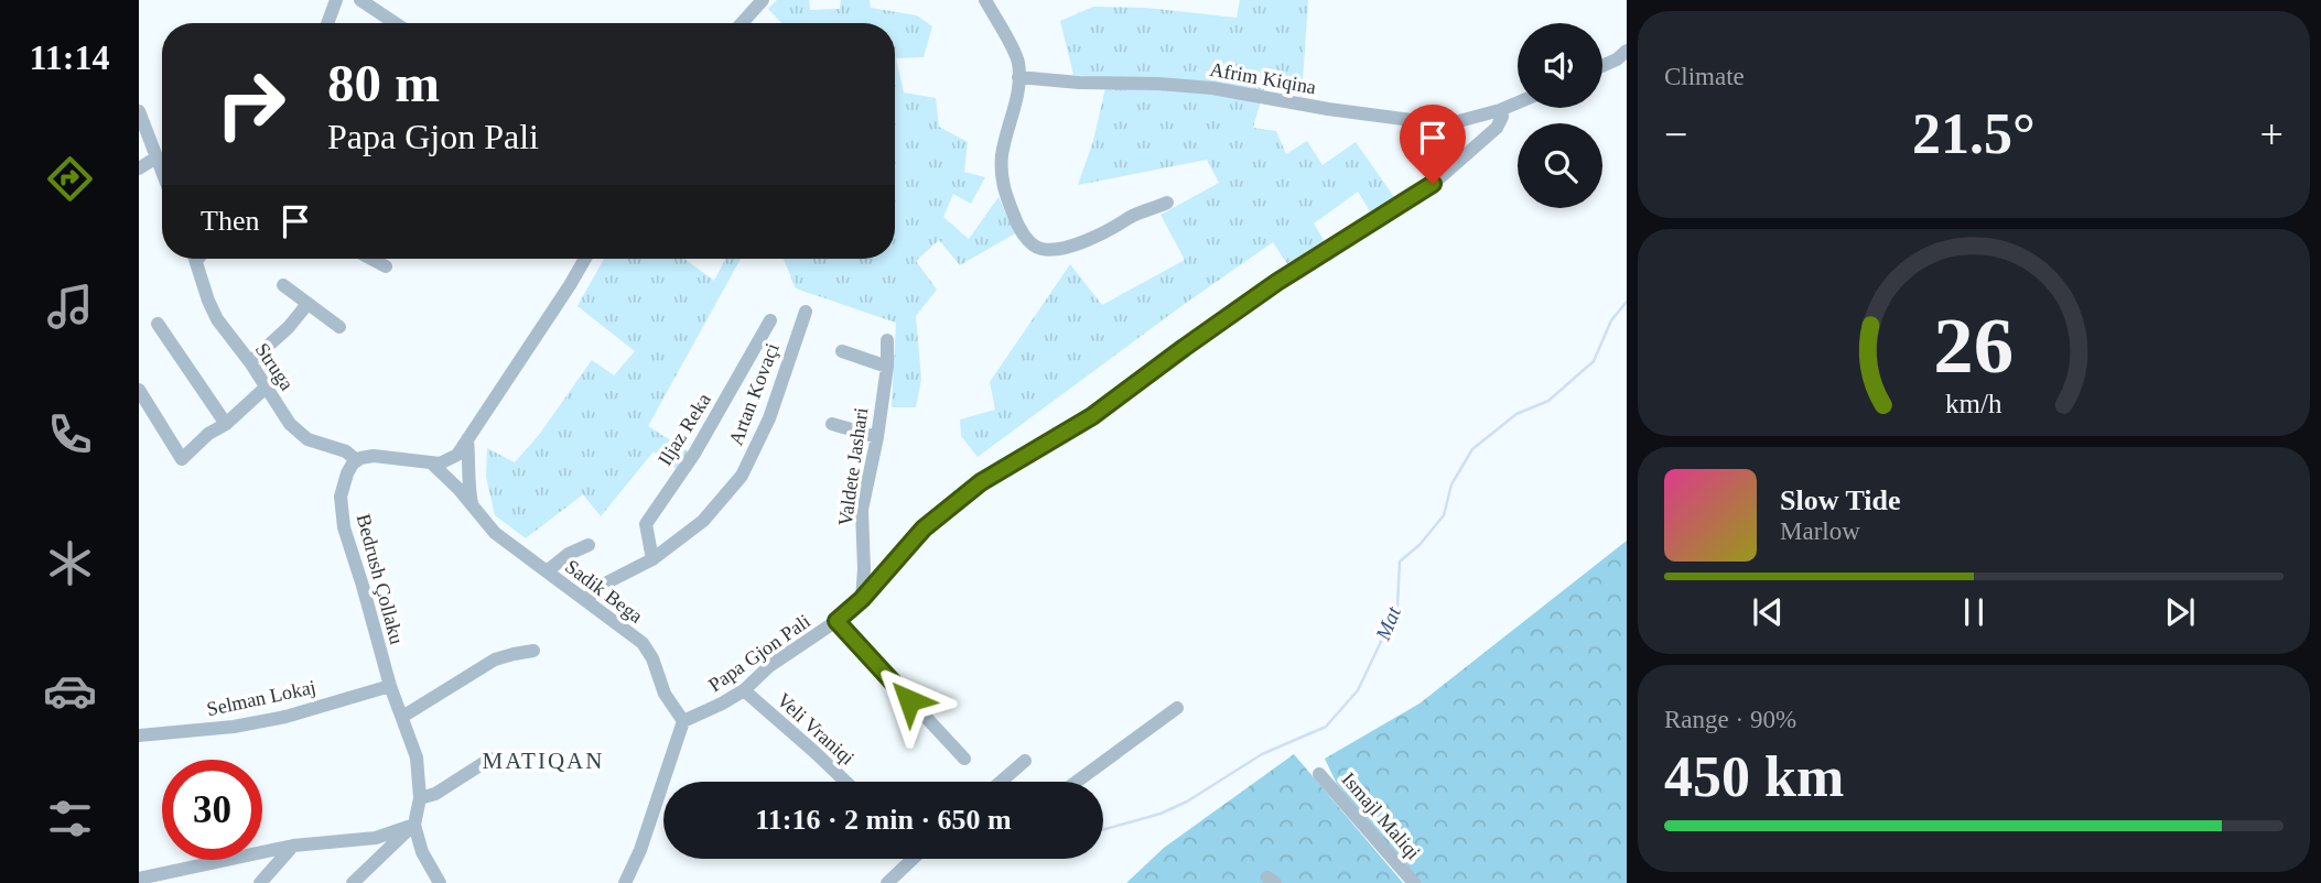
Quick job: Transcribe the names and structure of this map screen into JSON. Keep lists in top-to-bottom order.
{
  "streets": {
    "street": [
      "Afrim Kiqina",
      "Struga",
      "Artan Kovaçi",
      "Iljaz Reka",
      "Valdete Jashari",
      "Bedrush Çollaku",
      "Sadik Bega",
      "Papa Gjon Pali",
      "Selman Lokaj",
      "Veli Vraniqi",
      "Ismajl Maliqi"
    ]
  },
  "crossings": [
    ["Afrim Kiqina", "Papa Gjon Pali"],
    ["Struga", "Bedrush Çollaku"],
    ["Artan Kovaçi", "Iljaz Reka"],
    ["Artan Kovaçi", "Sadik Bega"],
    ["Valdete Jashari", "Papa Gjon Pali"],
    ["Bedrush Çollaku", "Selman Lokaj"],
    ["Sadik Bega", "Papa Gjon Pali"],
    ["Papa Gjon Pali", "Veli Vraniqi"]
  ],
  "districts": ["MATIQAN"],
  "water": ["Mat"],
  "page": {
    "tabs": "11:14",
    "tile": [
      "Climate",
      ["Range · 90%", "450 km"]
    ],
    "turn": ["80 m", "Papa Gjon Pali"],
    "heat": ["−", "21.5°", "+"],
    "then": "Then",
    "song": ["Slow Tide", "Marlow"],
    "limit": "30",
    "trip": "11:16 · 2 min · 650 m",
    "gauge": ["26", "km/h"]
  }
}
